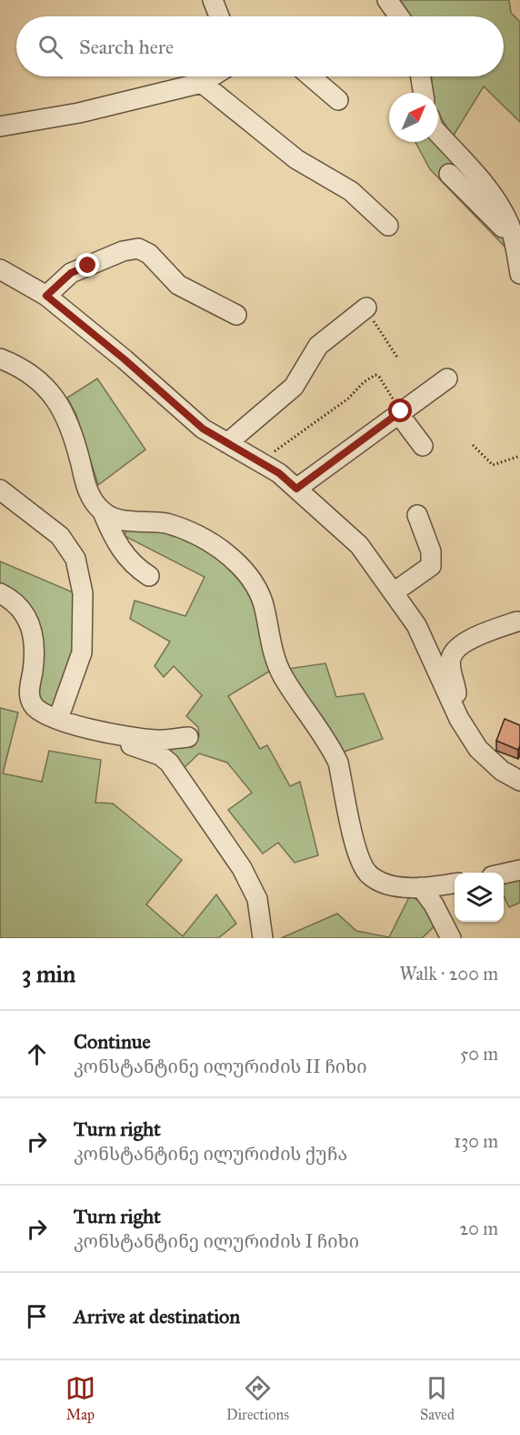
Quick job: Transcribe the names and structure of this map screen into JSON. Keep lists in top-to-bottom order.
{
  "north": "top right",
  "page": {
    "search": "Search here",
    "heading": ["3 min", "Walk · 200 m"],
    "list": [
      ["Continue", "კონსტანტინე ილურიძის II ჩიხი", "50 m"],
      ["Turn right", "კონსტანტინე ილურიძის ქუჩა", "130 m"],
      ["Turn right", "კონსტანტინე ილურიძის I ჩიხი", "20 m"],
      "Arrive at destination"
    ],
    "nav": ["Map", "Directions", "Saved"]
  }
}
